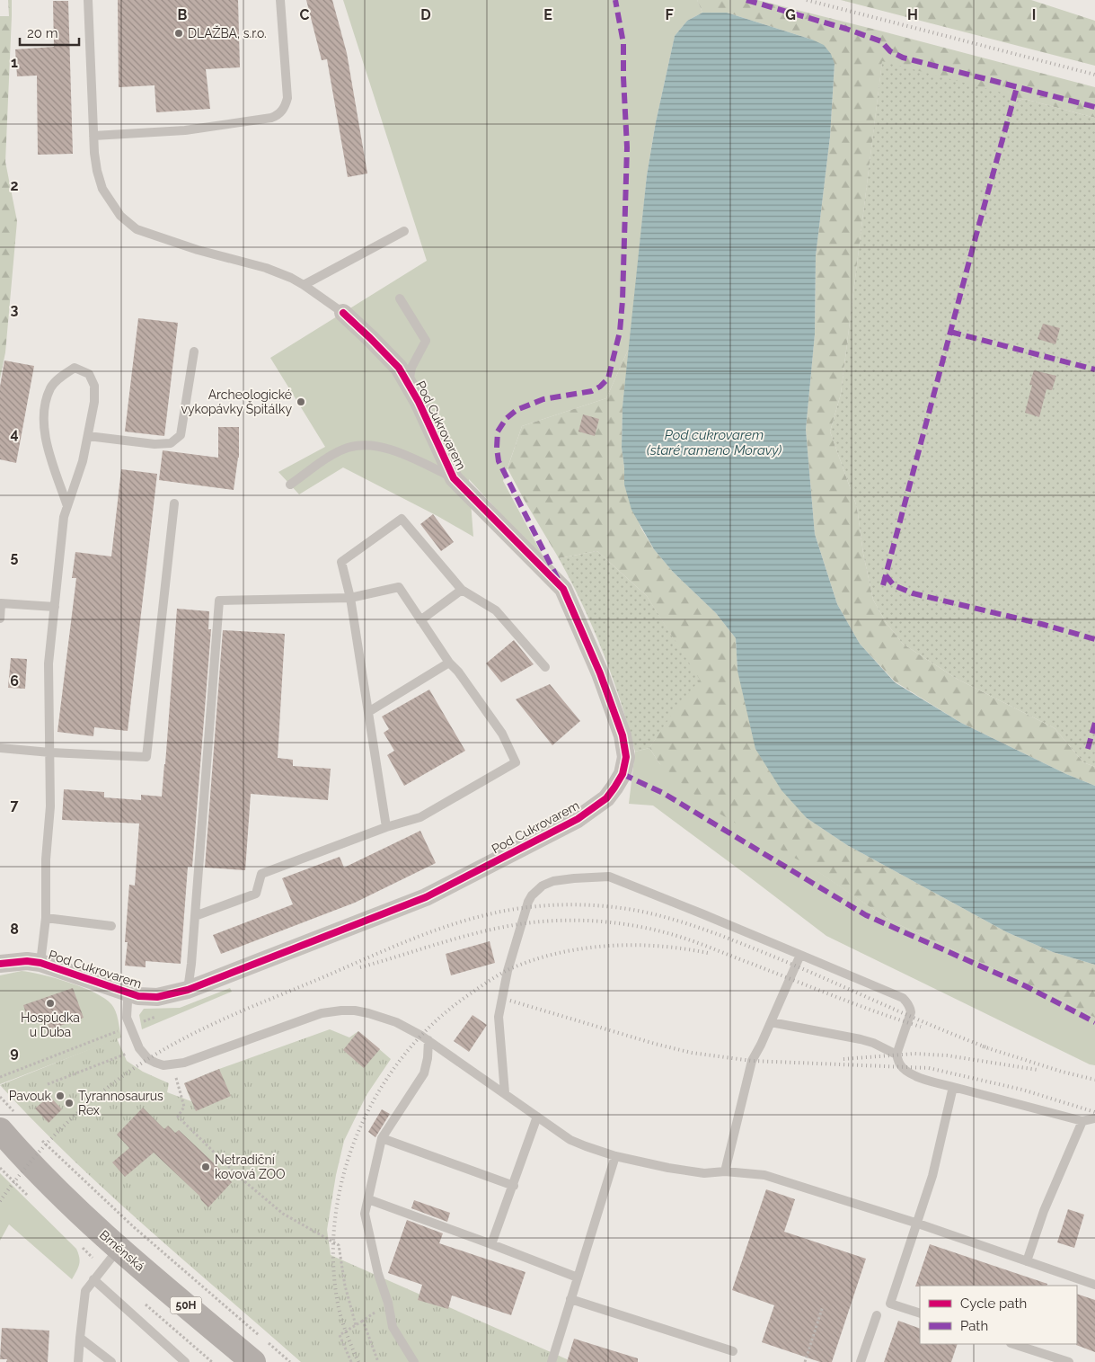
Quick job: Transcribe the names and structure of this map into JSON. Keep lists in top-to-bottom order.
{
  "streets": {
    "main road": ["Brněnská", "50H"],
    "street": ["Pod Cukrovarem"]
  },
  "water": ["Pod cukrovarem (staré rameno Moravy)"],
  "places": [
    "DLAŽBA, s.r.o.",
    "Archeologické vykopávky Špitálky",
    "Hospůdka u Duba",
    "Pavouk",
    "Tyrannosaurus Rex",
    "Netradiční kovová ZOO"
  ],
  "legend": ["Cycle path", "Path"],
  "scale_bar": "20 m",
  "grid": {
    "columns": [
      "B",
      "C",
      "D",
      "E",
      "F",
      "G",
      "H",
      "I"
    ],
    "rows": [
      "1",
      "2",
      "3",
      "4",
      "5",
      "6",
      "7",
      "8",
      "9"
    ]
  }
}
